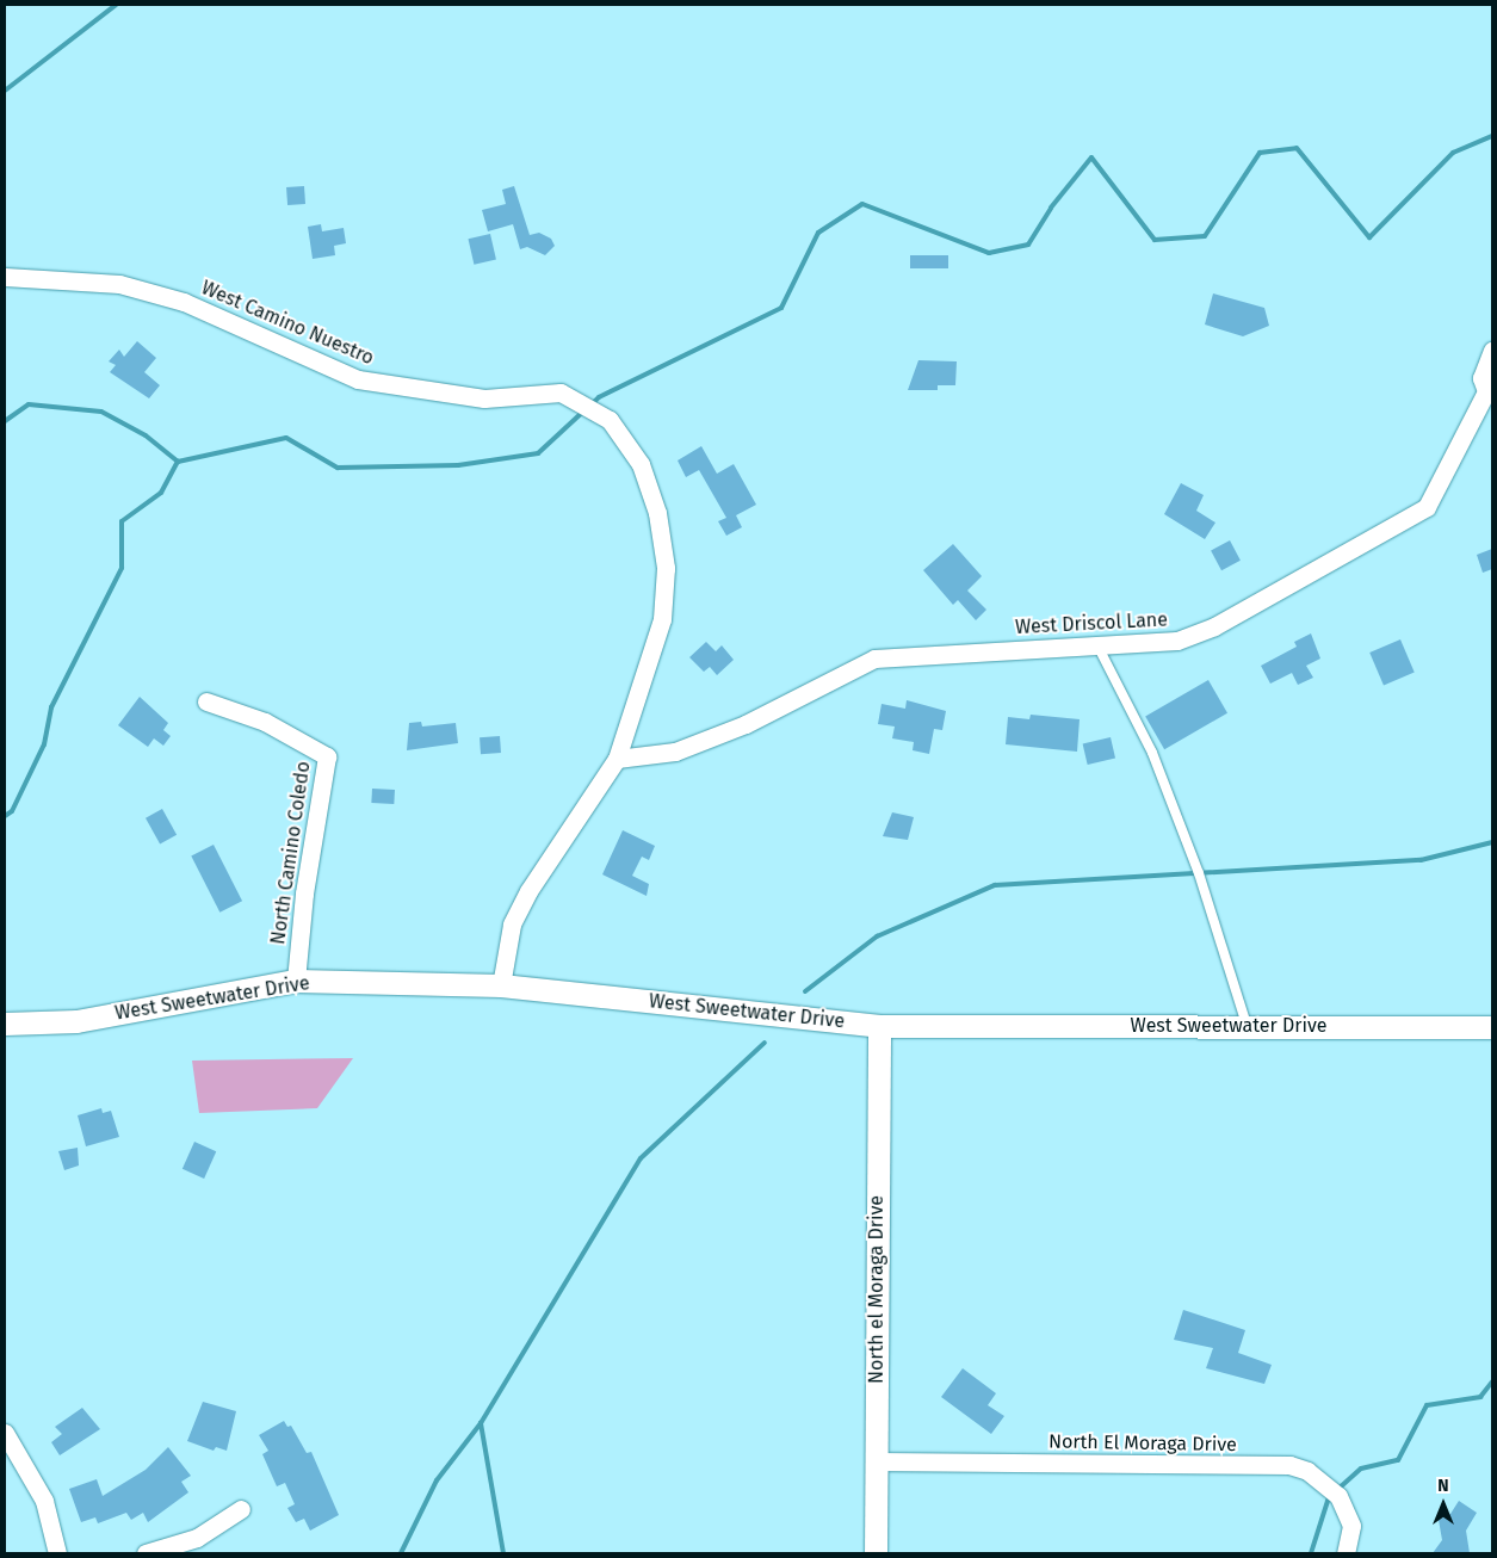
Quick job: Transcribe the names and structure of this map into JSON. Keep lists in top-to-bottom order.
{
  "streets": {
    "street": [
      "West Camino Nuestro",
      "West Driscol Lane",
      "North Camino Coledo",
      "West Sweetwater Drive",
      "North el Moraga Drive",
      "North El Moraga Drive"
    ]
  },
  "crossings": [
    ["West Camino Nuestro", "West Driscol Lane"],
    ["West Camino Nuestro", "West Sweetwater Drive"],
    ["North Camino Coledo", "West Sweetwater Drive"],
    ["West Sweetwater Drive", "North el Moraga Drive"],
    ["North el Moraga Drive", "North El Moraga Drive"]
  ],
  "north": "top"
}
